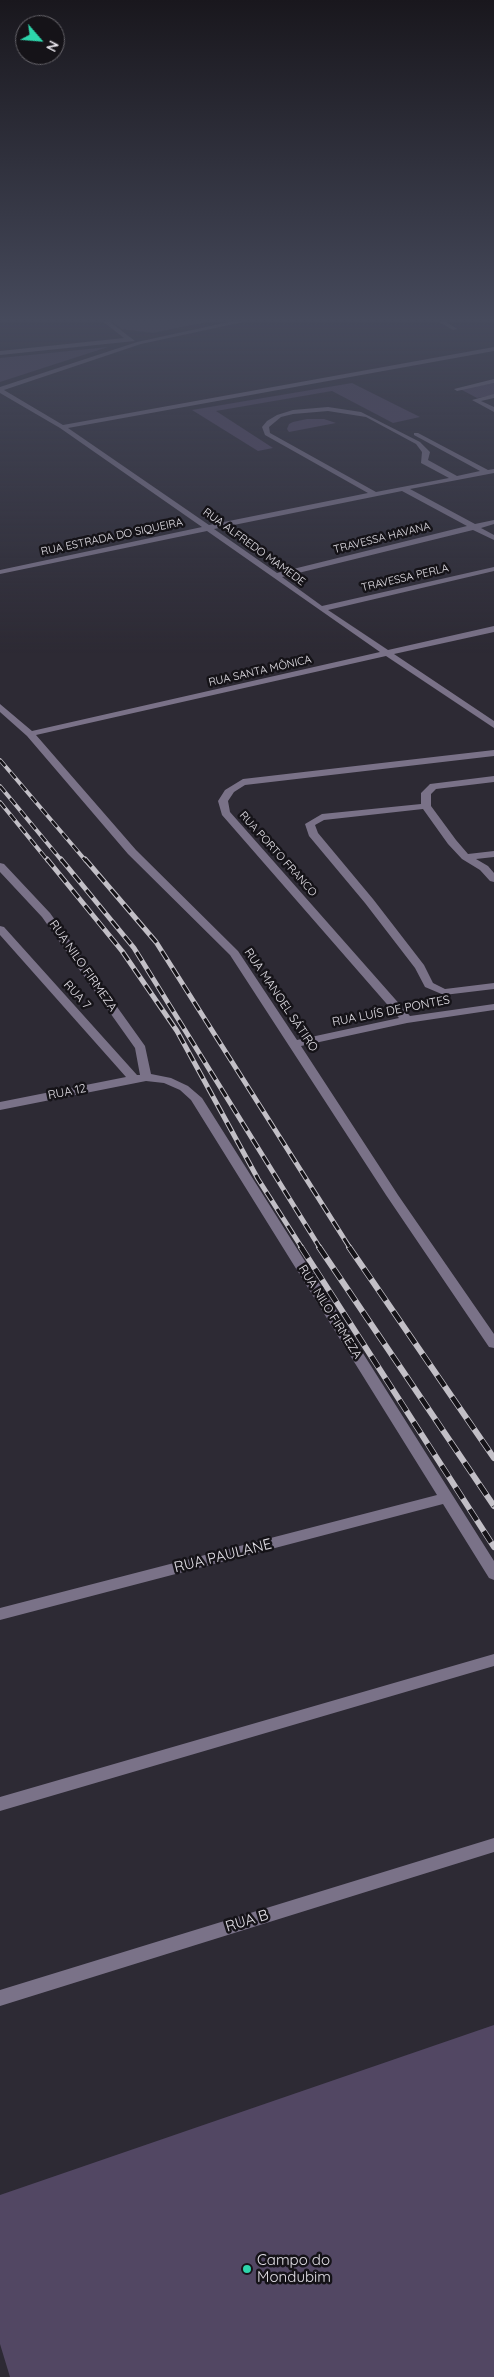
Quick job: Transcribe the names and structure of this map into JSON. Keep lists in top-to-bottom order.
{
  "streets": {
    "street": [
      "RUA ESTRADA DO SIQUEIRA",
      "TRAVESSA HAVANA",
      "RUA ALFREDO MAMEDE",
      "TRAVESSA PERLA",
      "RUA SANTA MÔNICA",
      "RUA PORTO FRANCO",
      "RUA NILO FIRMEZA",
      "RUA 7",
      "RUA MANOEL SÁTIRO",
      "RUA LUÍS DE PONTES",
      "RUA 12",
      "RUA PAULANE",
      "RUA B"
    ]
  },
  "crossings": [
    ["RUA ESTRADA DO SIQUEIRA", "RUA ALFREDO MAMEDE"],
    ["TRAVESSA HAVANA", "RUA ALFREDO MAMEDE"],
    ["RUA ALFREDO MAMEDE", "TRAVESSA PERLA"],
    ["RUA ALFREDO MAMEDE", "RUA SANTA MÔNICA"],
    ["RUA SANTA MÔNICA", "RUA MANOEL SÁTIRO"],
    ["RUA PORTO FRANCO", "RUA LUÍS DE PONTES"],
    ["RUA NILO FIRMEZA", "RUA 7"],
    ["RUA NILO FIRMEZA", "RUA 12"],
    ["RUA NILO FIRMEZA", "RUA PAULANE"],
    ["RUA 7", "RUA 12"],
    ["RUA MANOEL SÁTIRO", "RUA LUÍS DE PONTES"]
  ],
  "places": ["Campo do Mondubim"],
  "north": "bottom right"
}
